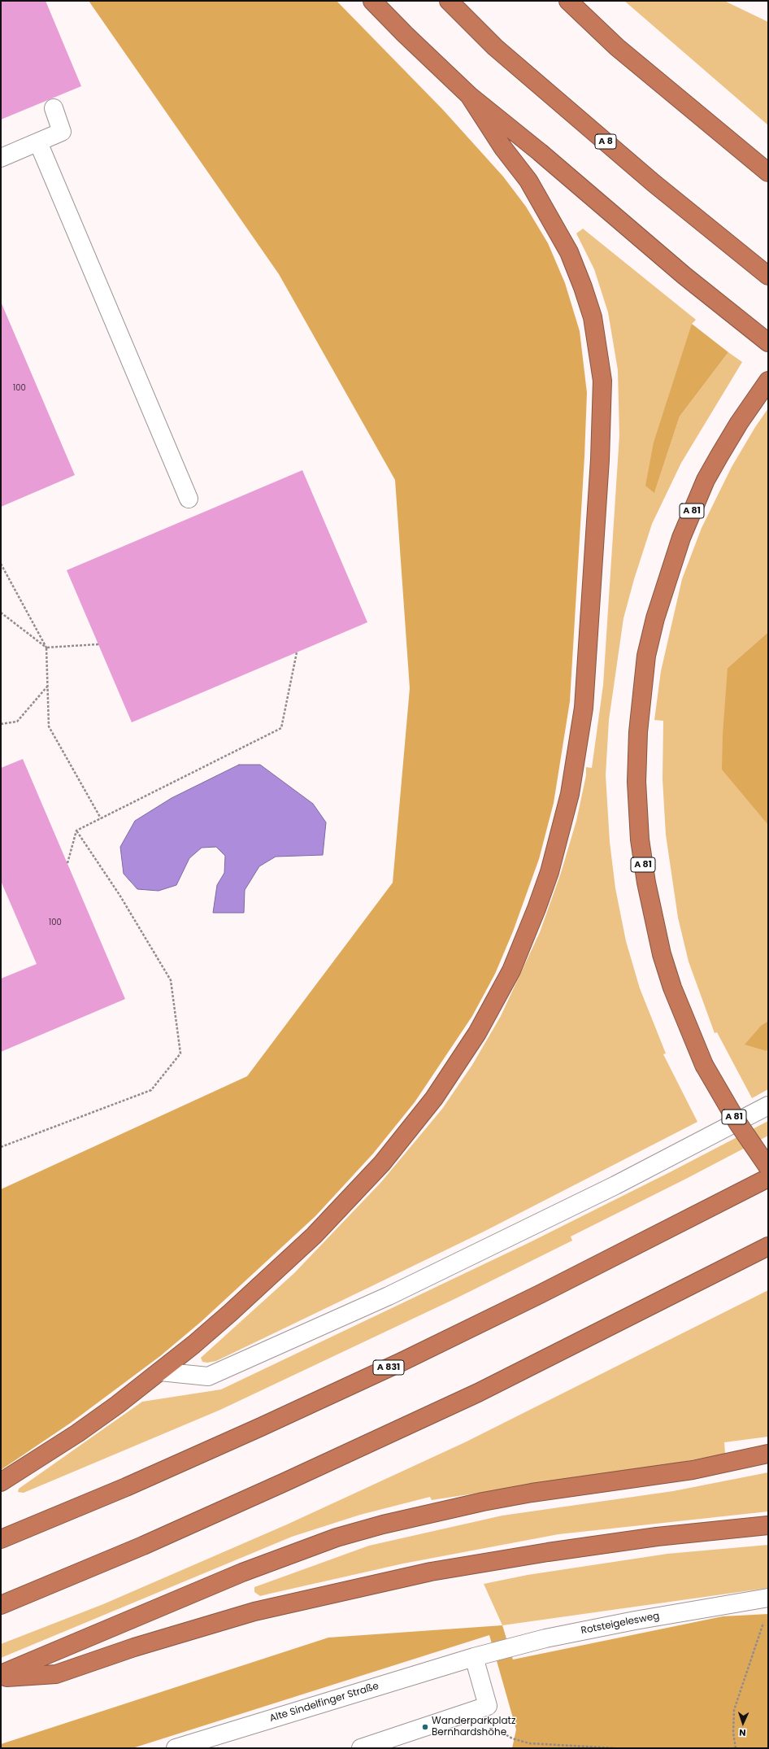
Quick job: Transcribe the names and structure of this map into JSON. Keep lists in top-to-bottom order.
{
  "streets": {
    "highway": ["A 8", "A 81", "A 831"],
    "lane": ["Rotsteigelesweg", "Alte Sindelfinger Straße"]
  },
  "crossings": [
    ["Rotsteigelesweg", "Alte Sindelfinger Straße"]
  ],
  "places": ["Wanderparkplatz Bernhardshöhe"],
  "house_numbers": ["100", "100"],
  "north": "bottom"
}
